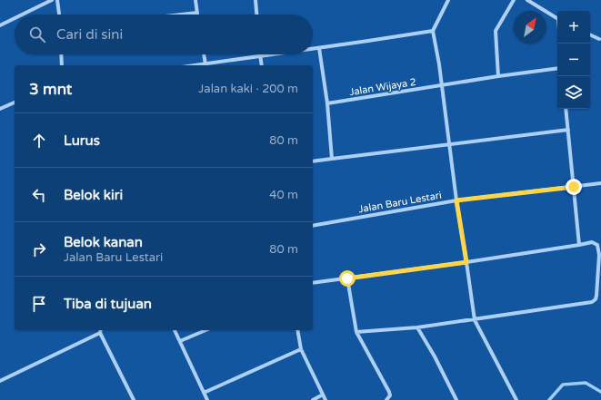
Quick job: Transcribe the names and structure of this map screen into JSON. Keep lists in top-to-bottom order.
{
  "streets": {
    "street": ["Jalan Wijaya 2", "Jalan Baru Lestari"]
  },
  "north": "top right",
  "page": {
    "map_buttons": ["+", "−"],
    "search": "Cari di sini",
    "heading": ["3 mnt", "Jalan kaki · 200 m"],
    "list": [
      ["Lurus", "80 m"],
      ["Belok kiri", "40 m"],
      ["Belok kanan", "Jalan Baru Lestari", "80 m"],
      "Tiba di tujuan"
    ]
  }
}
